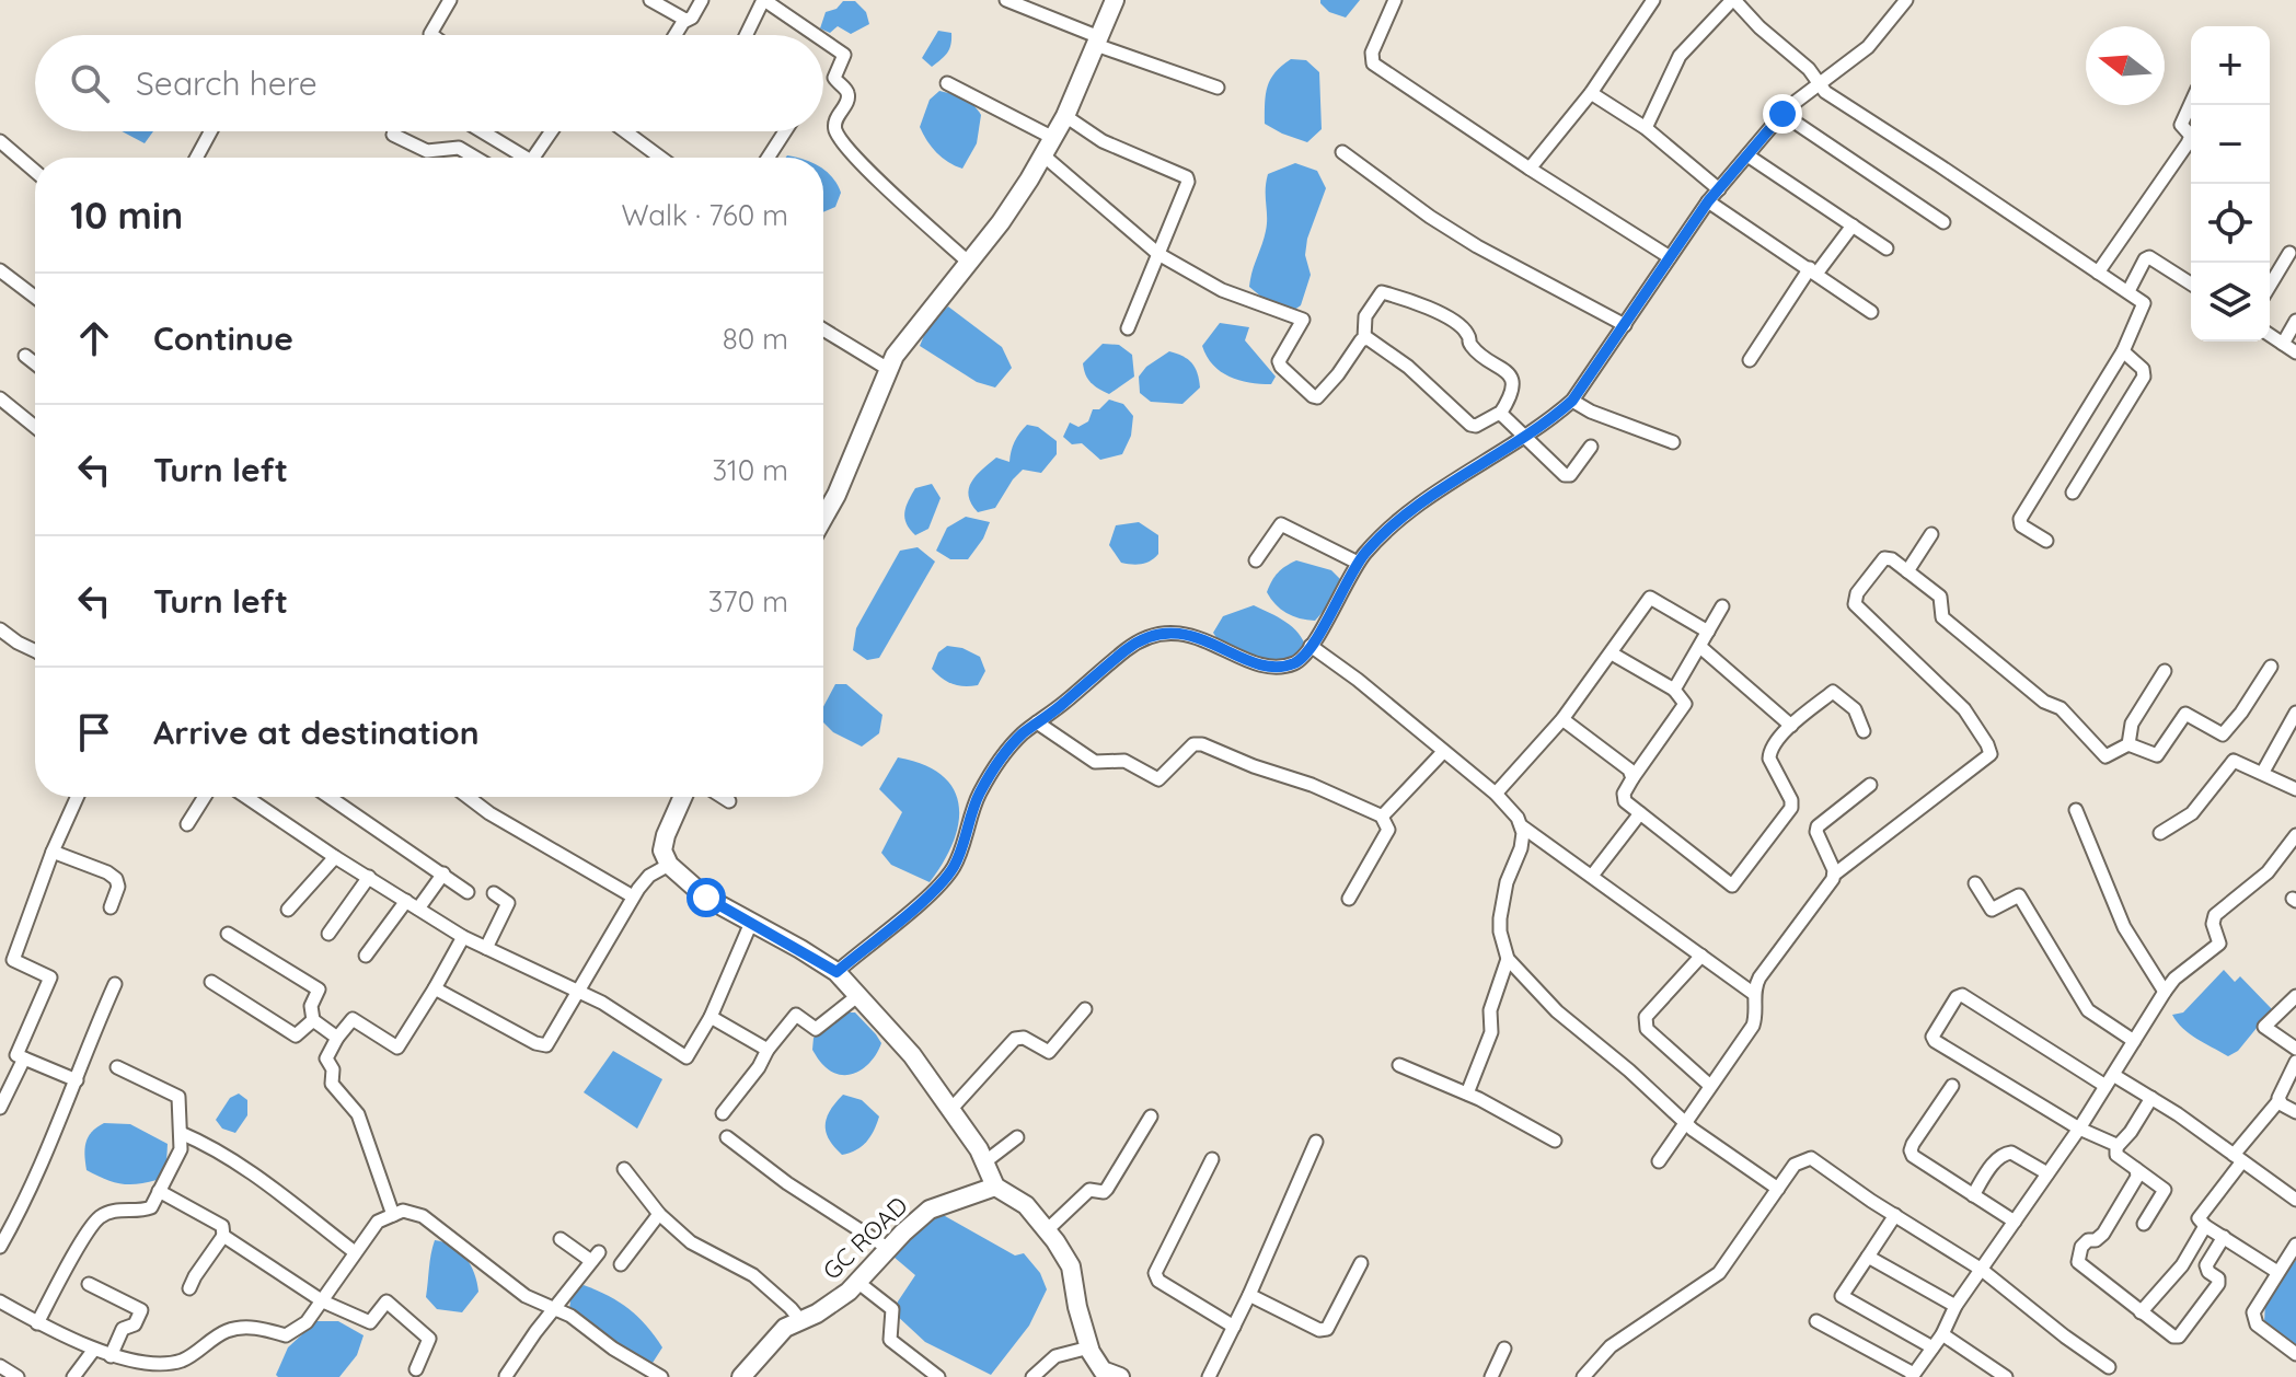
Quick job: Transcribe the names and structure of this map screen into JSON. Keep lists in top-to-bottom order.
{
  "streets": {
    "street": ["GC ROAD"]
  },
  "north": "left",
  "page": {
    "map_buttons": ["+", "−"],
    "search": "Search here",
    "heading": ["10 min", "Walk · 760 m"],
    "list": [
      ["Continue", "80 m"],
      ["Turn left", "310 m"],
      ["Turn left", "370 m"],
      "Arrive at destination"
    ]
  }
}
